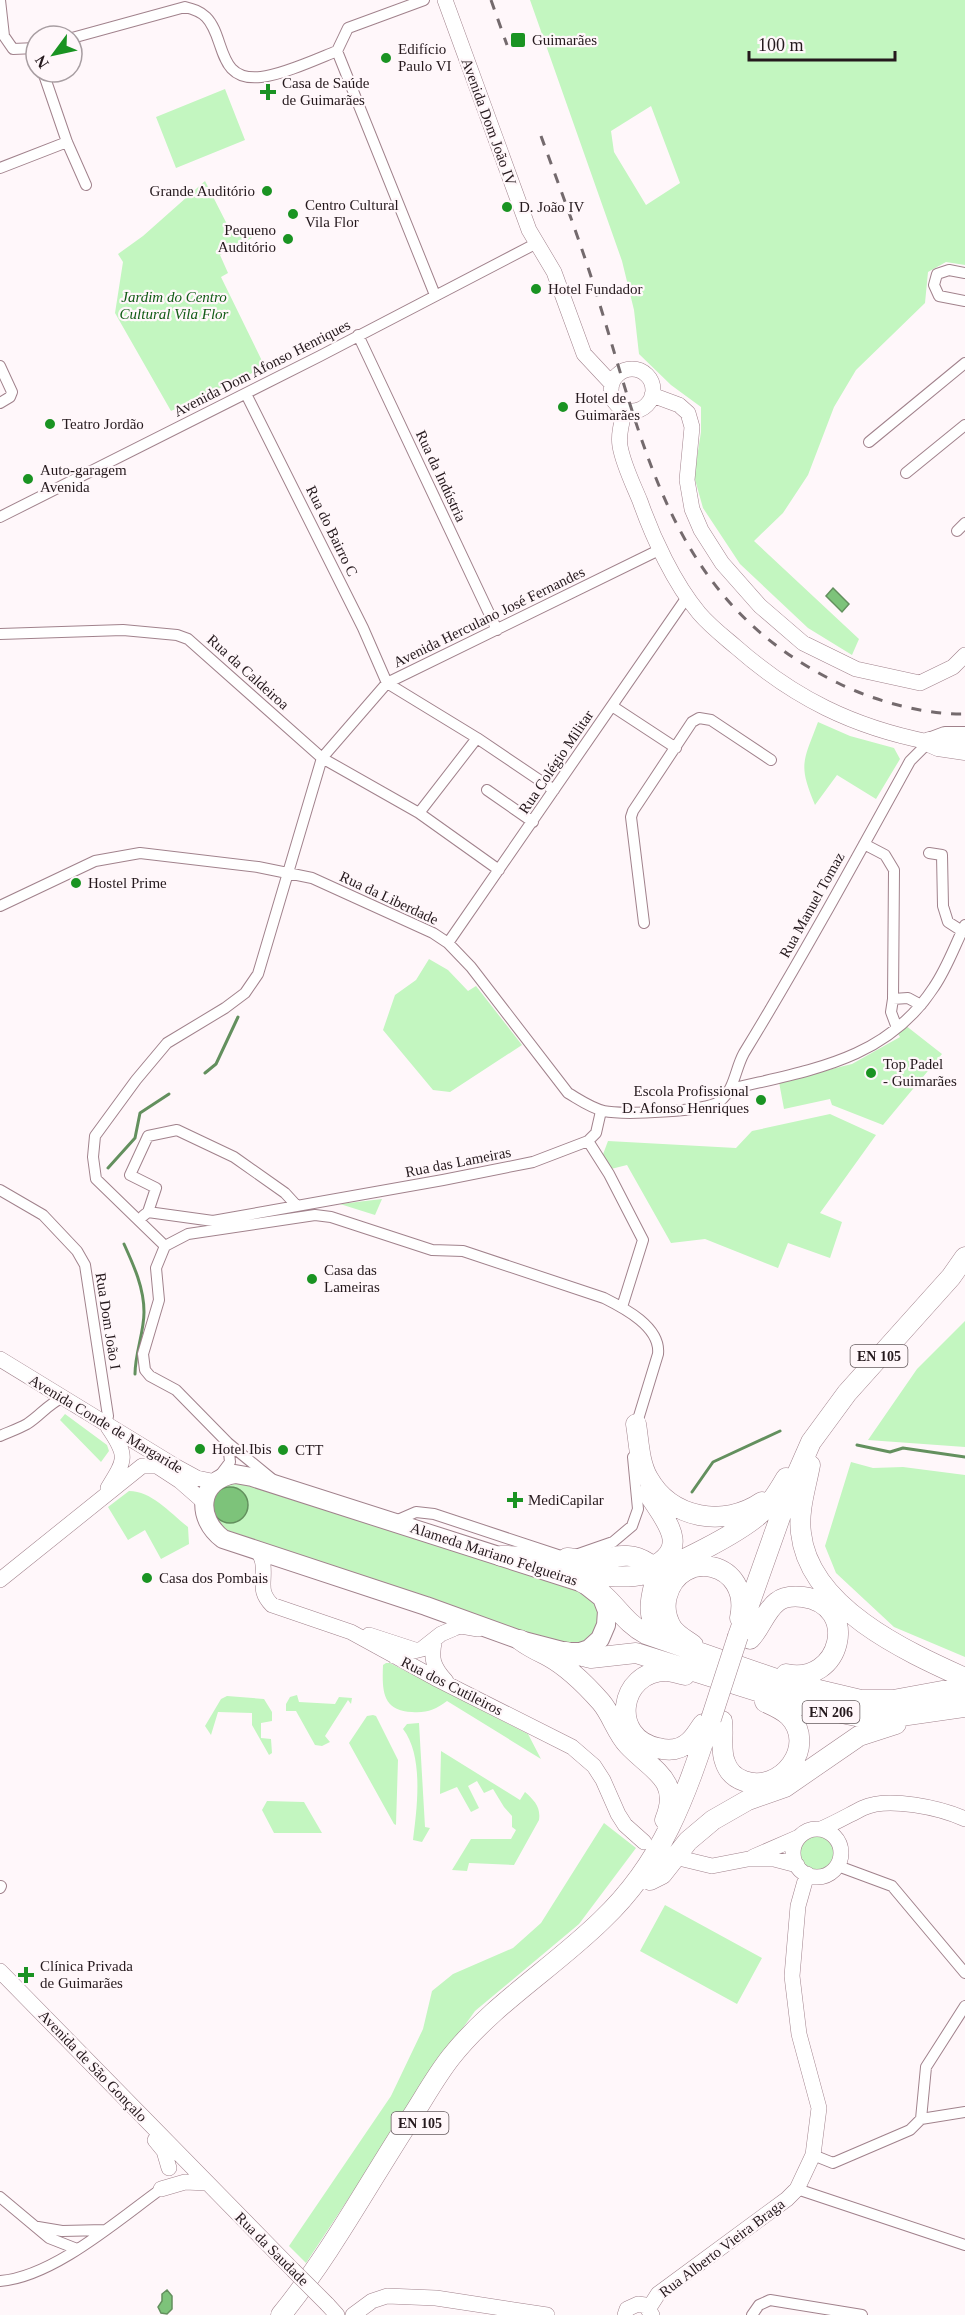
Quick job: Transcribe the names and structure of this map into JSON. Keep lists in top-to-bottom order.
{
  "streets": {
    "highway": ["EN 105", "EN 206"],
    "main road": ["Alameda Mariano Felgueiras"],
    "street": [
      "Avenida Dom João IV",
      "Avenida Dom Afonso Henriques",
      "Rua da Indústria",
      "Rua do Bairro C",
      "Avenida Herculano José Fernandes",
      "Rua da Caldeiroa",
      "Rua Colégio Militar",
      "Rua da Liberdade",
      "Rua Manuel Tomaz",
      "Rua das Lameiras",
      "Rua Dom João I",
      "Avenida Conde de Margaride",
      "Rua dos Cutileiros",
      "Avenida de São Gonçalo",
      "Rua Alberto Vieira Braga",
      "Rua da Saudade"
    ]
  },
  "crossings": [
    ["Avenida Dom João IV", "Avenida Dom Afonso Henriques"],
    ["Avenida Dom Afonso Henriques", "Rua da Indústria"],
    ["Avenida Dom Afonso Henriques", "Rua do Bairro C"],
    ["Rua da Indústria", "Avenida Herculano José Fernandes"],
    ["Rua do Bairro C", "Avenida Herculano José Fernandes"],
    ["Avenida Herculano José Fernandes", "Rua da Caldeiroa"],
    ["Rua da Caldeiroa", "Rua Colégio Militar"],
    ["Rua Colégio Militar", "Rua da Liberdade"],
    ["Rua da Liberdade", "Rua Manuel Tomaz"],
    ["Rua Dom João I", "Avenida Conde de Margaride"],
    ["Avenida Conde de Margaride", "Alameda Mariano Felgueiras"],
    ["Alameda Mariano Felgueiras", "EN 206"],
    ["Avenida de São Gonçalo", "Rua da Saudade"]
  ],
  "parks": ["Jardim do Centro Cultural Vila Flor"],
  "places": {
    "transit": ["Guimarães"],
    "other": [
      "Edifício Paulo VI",
      "Grande Auditório",
      "D. João IV",
      "Centro Cultural Vila Flor",
      "Pequeno Auditório",
      "Hotel Fundador",
      "Hotel de Guimarães",
      "Teatro Jordão",
      "Auto-garagem Avenida",
      "Hostel Prime",
      "Top Padel - Guimarães",
      "Escola Profissional D. Afonso Henriques",
      "Casa das Lameiras",
      "Hotel Ibis",
      "CTT",
      "Casa dos Pombais"
    ],
    "health": ["Casa de Saúde de Guimarães", "MediCapilar", "Clínica Privada de Guimarães"]
  },
  "scale_bar": "100 m",
  "north": "bottom left"
}
